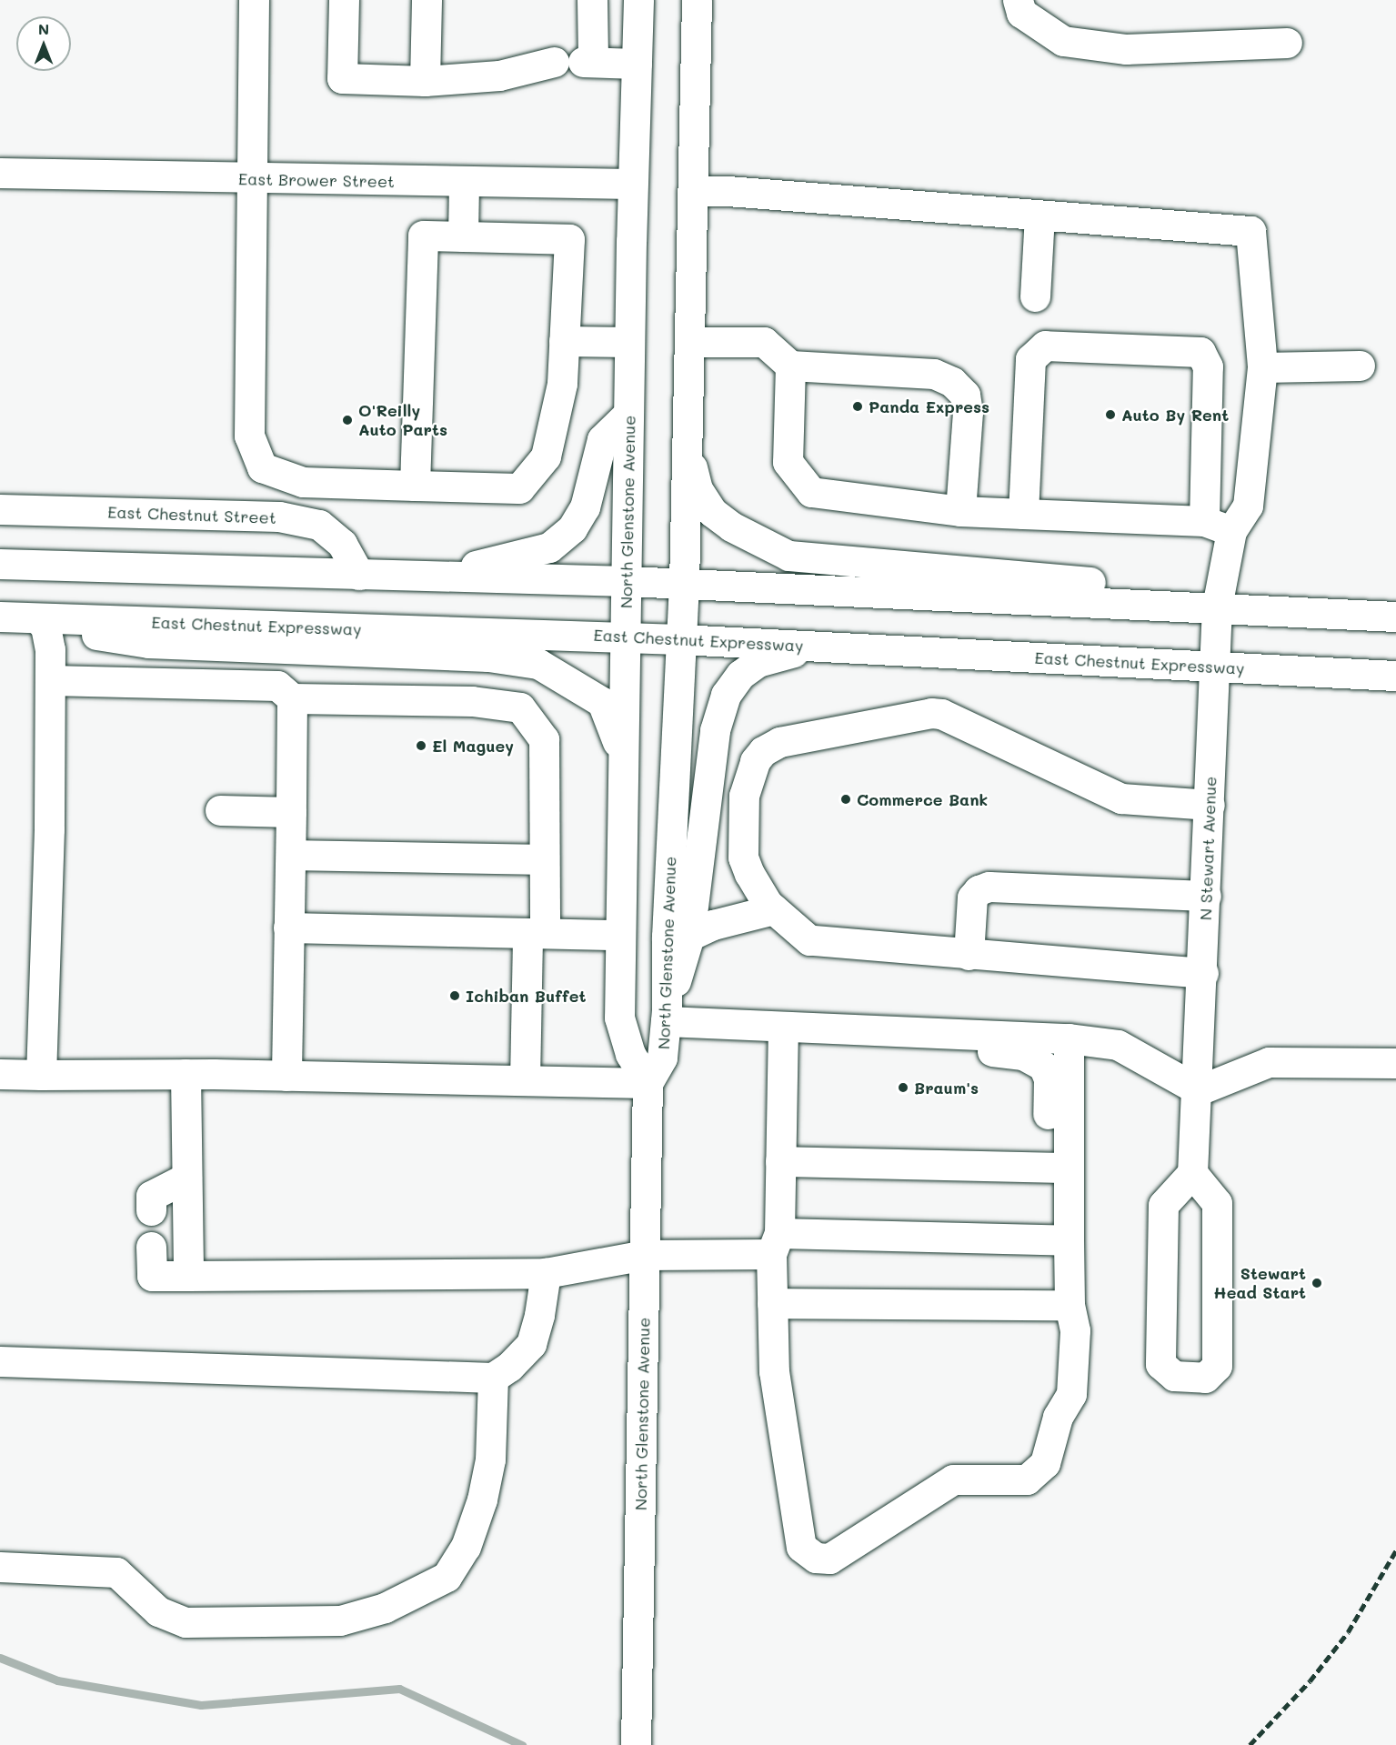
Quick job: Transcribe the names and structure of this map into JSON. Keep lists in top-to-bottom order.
{
  "streets": {
    "main road": [
      "East Brower Street",
      "North Glenstone Avenue",
      "East Chestnut Street",
      "East Chestnut Expressway",
      "N Stewart Avenue"
    ]
  },
  "crossings": [
    ["East Brower Street", "North Glenstone Avenue"],
    ["North Glenstone Avenue", "East Chestnut Expressway"],
    ["East Chestnut Expressway", "N Stewart Avenue"]
  ],
  "places": [
    "Panda Express",
    "Auto By Rent",
    "O'Reilly Auto Parts",
    "El Maguey",
    "Commerce Bank",
    "Ichiban Buffet",
    "Braum's",
    "Stewart Head Start"
  ],
  "north": "top"
}
